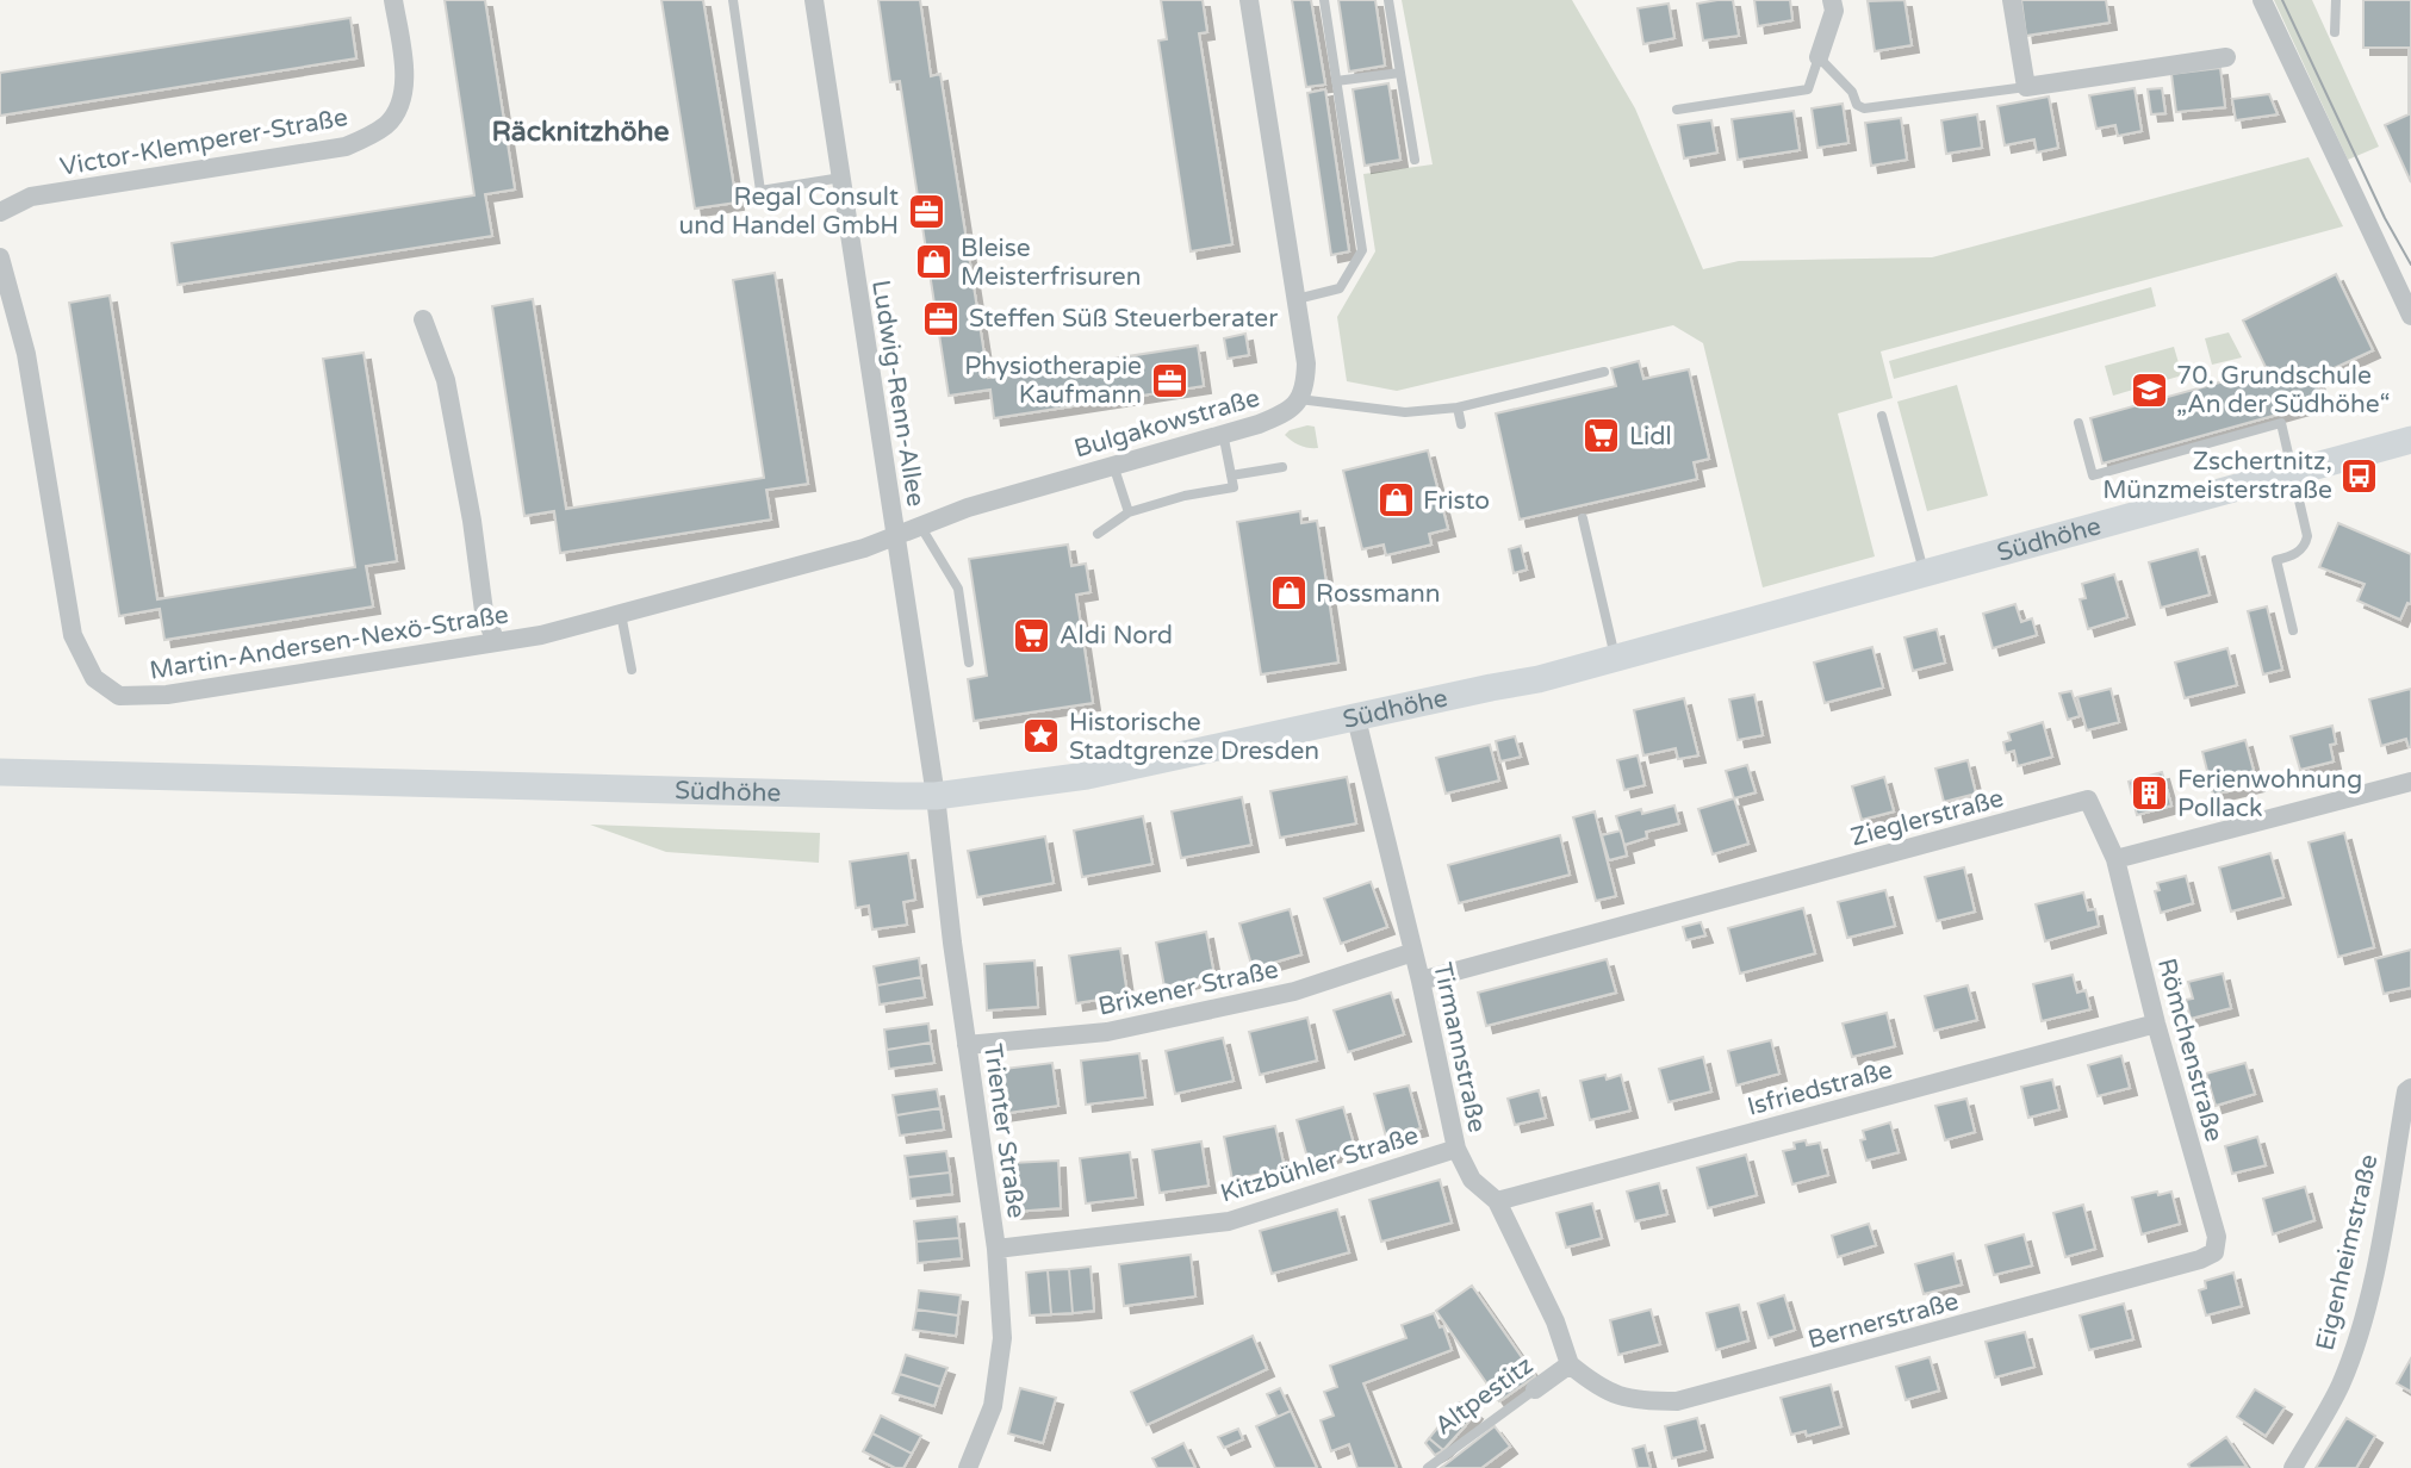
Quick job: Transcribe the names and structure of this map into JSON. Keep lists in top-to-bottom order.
{
  "streets": {
    "street": [
      "Victor-Klemperer-Straße",
      "Ludwig-Renn-Allee",
      "Bulgakowstraße",
      "Südhöhe",
      "Martin-Andersen-Nexö-Straße",
      "Zieglerstraße",
      "Brixener Straße",
      "Tirmannstraße",
      "Römchenstraße",
      "Isfriedstraße",
      "Trienter Straße",
      "Kitzbühler Straße",
      "Eigenheimstraße",
      "Bernerstraße",
      "Altpestitz"
    ]
  },
  "crossings": [
    ["Ludwig-Renn-Allee", "Bulgakowstraße"],
    ["Ludwig-Renn-Allee", "Südhöhe"],
    ["Ludwig-Renn-Allee", "Martin-Andersen-Nexö-Straße"],
    ["Ludwig-Renn-Allee", "Trienter Straße"],
    ["Bulgakowstraße", "Martin-Andersen-Nexö-Straße"],
    ["Südhöhe", "Tirmannstraße"],
    ["Südhöhe", "Trienter Straße"],
    ["Zieglerstraße", "Tirmannstraße"],
    ["Zieglerstraße", "Römchenstraße"],
    ["Brixener Straße", "Tirmannstraße"],
    ["Brixener Straße", "Trienter Straße"],
    ["Tirmannstraße", "Isfriedstraße"],
    ["Tirmannstraße", "Kitzbühler Straße"],
    ["Tirmannstraße", "Bernerstraße"],
    ["Tirmannstraße", "Altpestitz"],
    ["Römchenstraße", "Isfriedstraße"],
    ["Römchenstraße", "Bernerstraße"],
    ["Trienter Straße", "Kitzbühler Straße"],
    ["Bernerstraße", "Altpestitz"]
  ],
  "districts": ["Räcknitzhöhe"],
  "places": {
    "office": ["Regal Consult und Handel GmbH", "Steffen Süß Steuerberater", "Physiotherapie Kaufmann"],
    "shop": ["Bleise Meisterfrisuren", "Fristo", "Rossmann"],
    "school or university": ["70. Grundschule „An der Südhöhe“"],
    "supermarket": ["Lidl", "Aldi Nord"],
    "bus stop": ["Zschertnitz, Münzmeisterstraße"],
    "place": ["Historische Stadtgrenze Dresden"],
    "building": ["Ferienwohnung Pollack"]
  }
}
